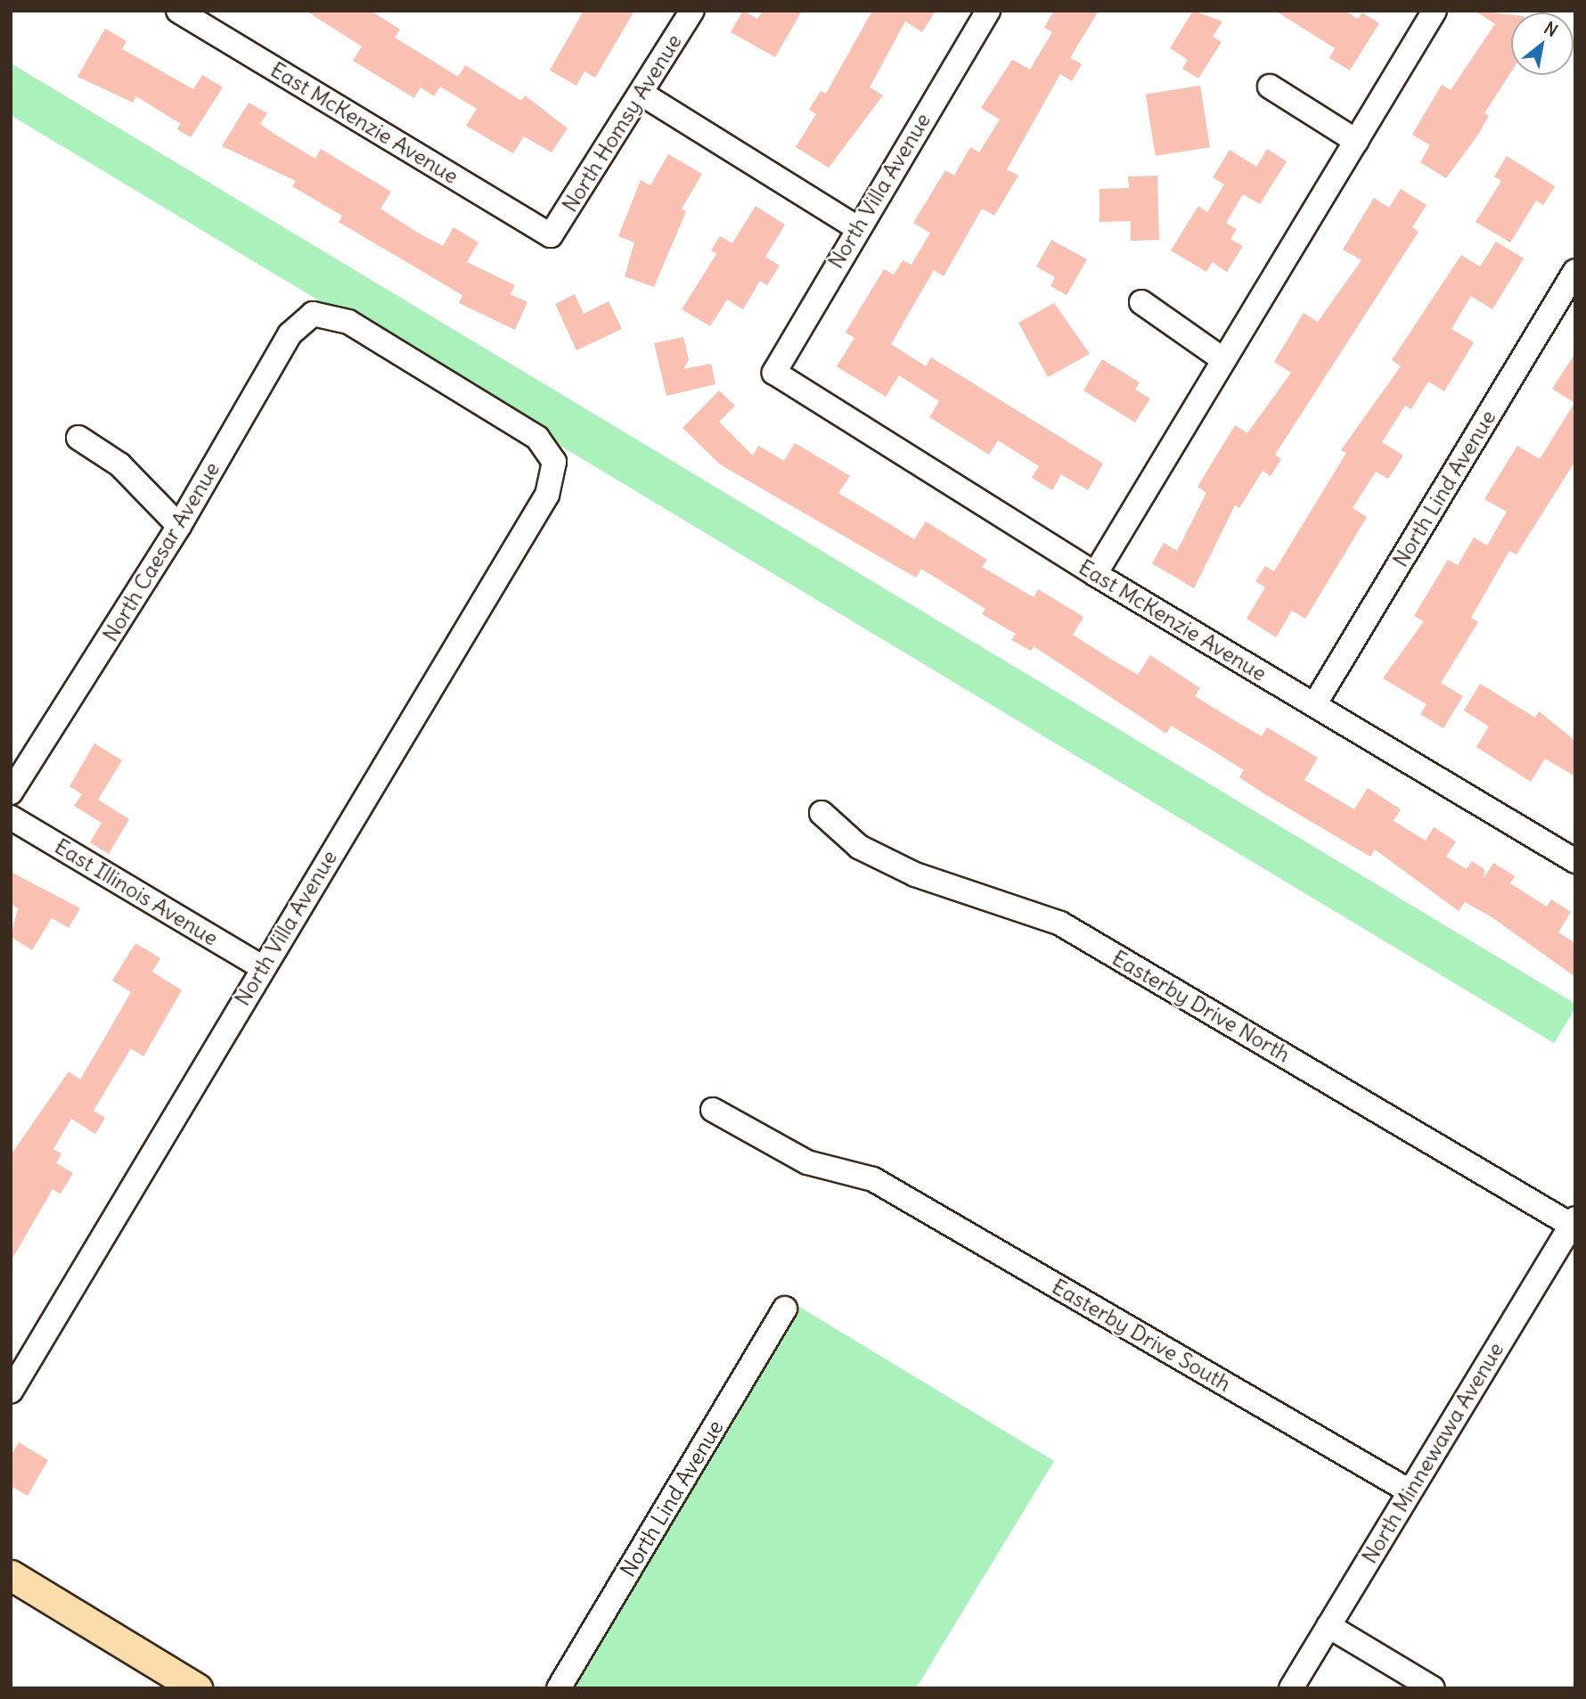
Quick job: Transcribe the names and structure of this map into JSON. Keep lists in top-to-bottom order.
{
  "streets": {
    "street": [
      "East McKenzie Avenue",
      "North Homsy Avenue",
      "North Villa Avenue",
      "North Lind Avenue",
      "North Caesar Avenue",
      "East Illinois Avenue",
      "Easterby Drive North",
      "Easterby Drive South",
      "North Minnewawa Avenue"
    ]
  },
  "crossings": [
    ["East McKenzie Avenue", "North Homsy Avenue"],
    ["East McKenzie Avenue", "North Villa Avenue"],
    ["East McKenzie Avenue", "North Lind Avenue"],
    ["North Villa Avenue", "North Caesar Avenue"],
    ["North Villa Avenue", "East Illinois Avenue"],
    ["Easterby Drive North", "North Minnewawa Avenue"],
    ["Easterby Drive South", "North Minnewawa Avenue"]
  ],
  "north": "top right"
}
